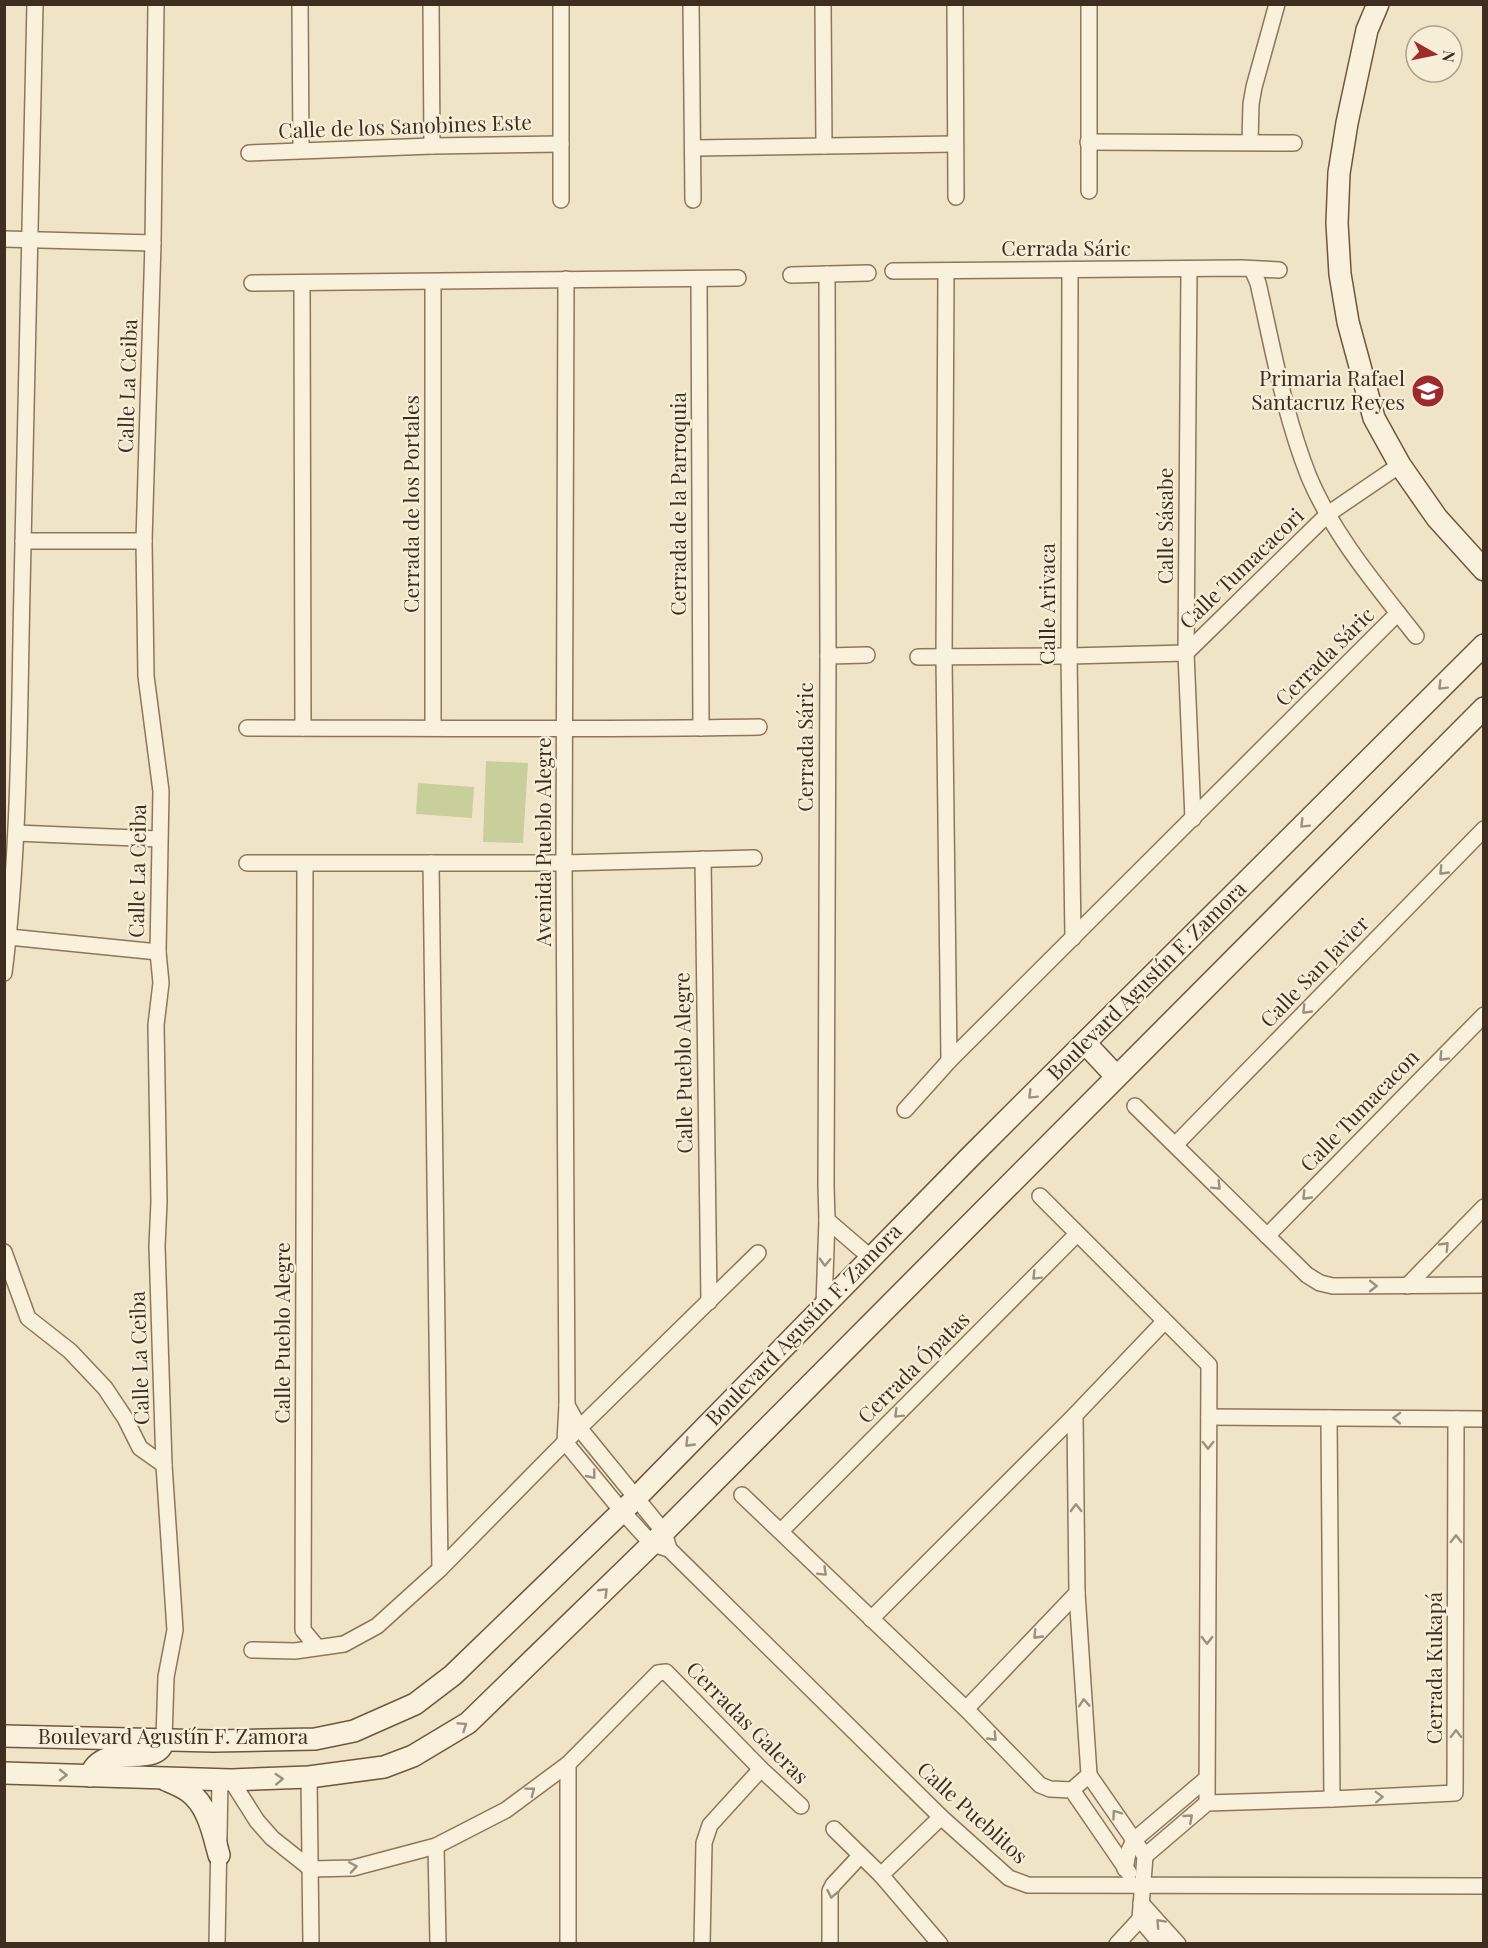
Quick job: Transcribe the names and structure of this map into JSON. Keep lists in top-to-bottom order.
{
  "streets": {
    "street": [
      "Calle de los Sanobines Este",
      "Cerrada Sáric",
      "Calle La Ceiba",
      "Cerrada de los Portales",
      "Cerrada de la Parroquia",
      "Calle Sásabe",
      "Calle Tumacacori",
      "Calle Arivaca",
      "Avenida Pueblo Alegre",
      "Calle San Javier",
      "Boulevard Agustín F. Zamora",
      "Calle Pueblo Alegre",
      "Calle Tumacacon",
      "Cerrada Ópatas",
      "Cerrada Kukapá",
      "Cerradas Galeras",
      "Calle Pueblitos"
    ]
  },
  "crossings": [
    ["Cerrada Sáric", "Calle Sásabe"],
    ["Cerrada Sáric", "Calle Tumacacori"],
    ["Cerrada Sáric", "Calle Arivaca"],
    ["Cerrada Sáric", "Boulevard Agustín F. Zamora"],
    ["Calle La Ceiba", "Boulevard Agustín F. Zamora"],
    ["Calle Sásabe", "Calle Tumacacori"],
    ["Calle Tumacacori", "Calle Arivaca"],
    ["Avenida Pueblo Alegre", "Boulevard Agustín F. Zamora"],
    ["Avenida Pueblo Alegre", "Calle Pueblitos"],
    ["Boulevard Agustín F. Zamora", "Calle Pueblitos"]
  ],
  "one_way": ["Calle San Javier"],
  "places": {
    "school or university": ["Primaria Rafael Santacruz Reyes"]
  },
  "north": "right"
}
